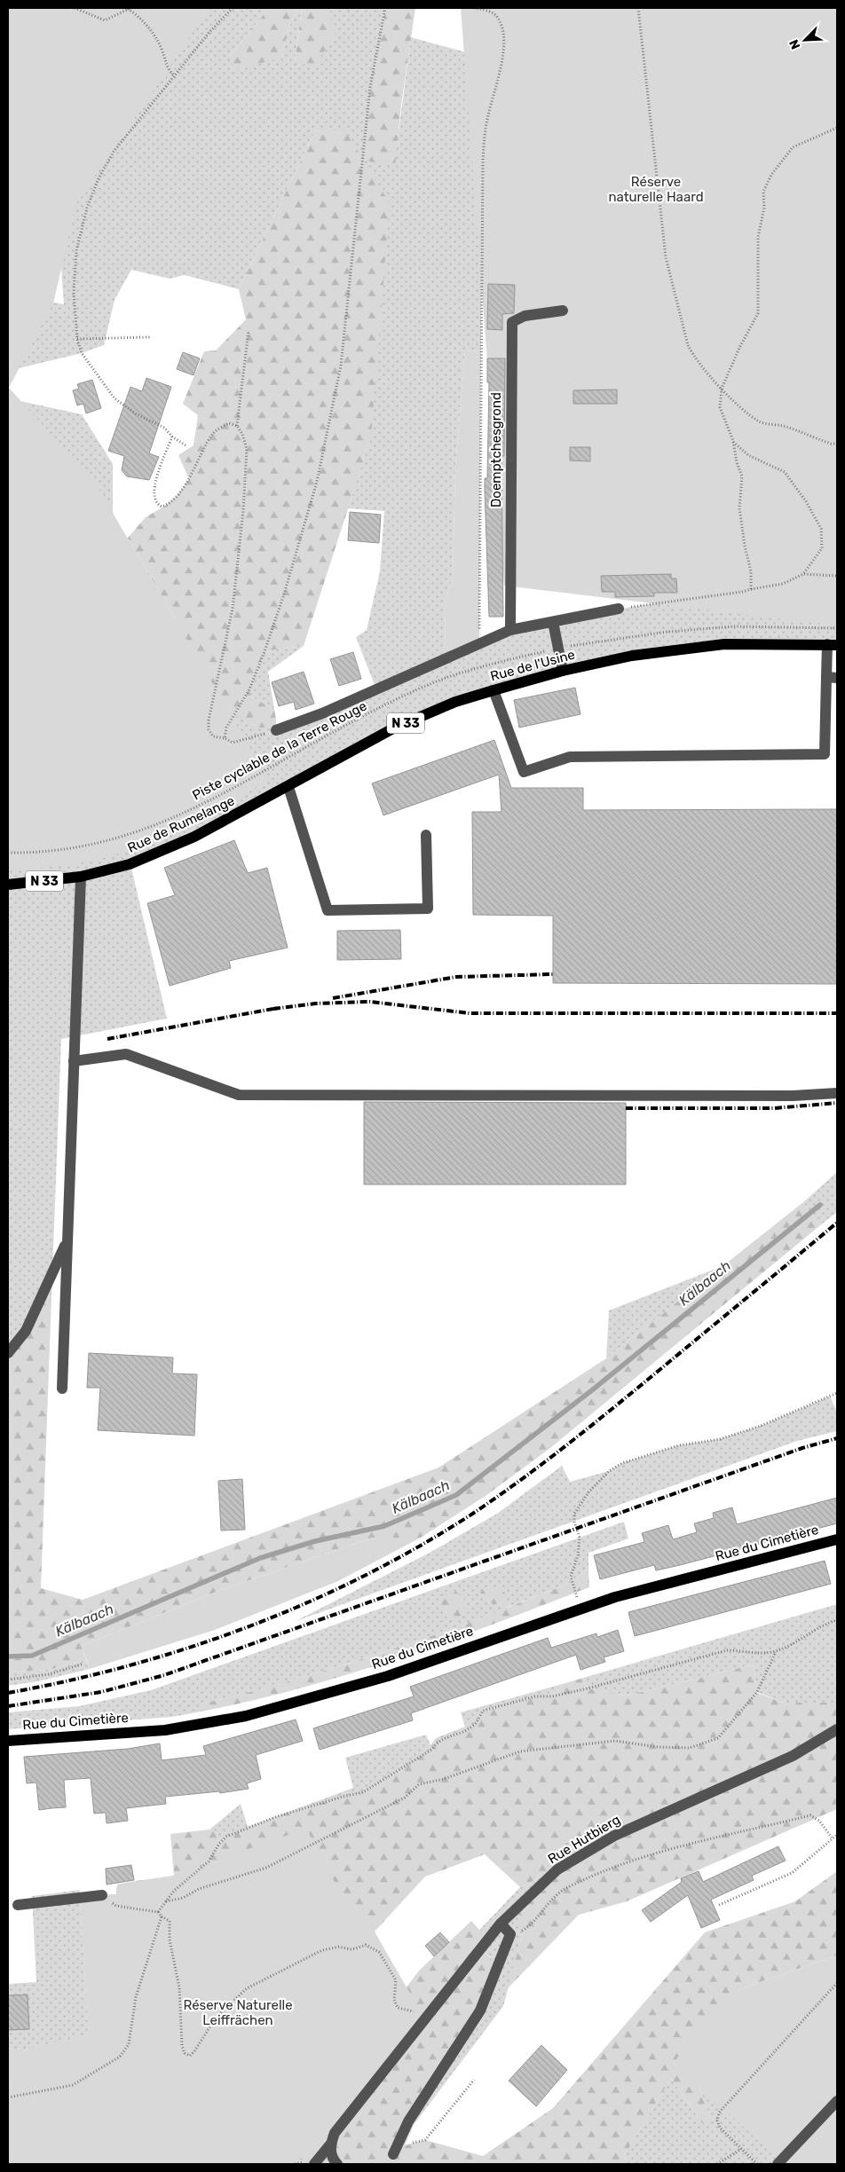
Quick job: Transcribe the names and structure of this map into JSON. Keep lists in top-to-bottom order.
{
  "streets": {
    "main road": [
      "Rue de l'Usine",
      "N 33",
      "Rue de Rumelange",
      "Rue du Cimetière"
    ],
    "street": ["Doemptchesgrond", "Rue Hutbierg"],
    "path": ["Piste cyclable de la Terre Rouge"]
  },
  "crossings": [
    ["Rue de l'Usine", "Rue de Rumelange"]
  ],
  "water": ["Kälbaach"],
  "parks": ["Réserve naturelle Haard", "Réserve Naturelle Leiffrächen"],
  "north": "bottom left"
}
